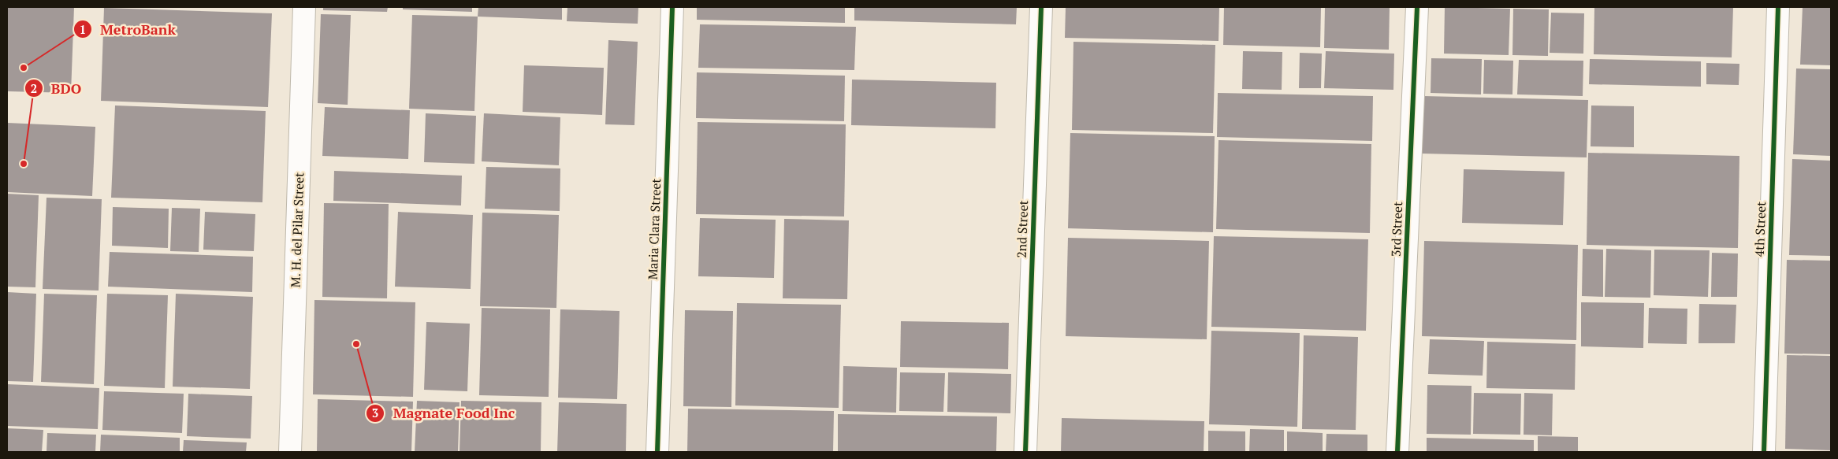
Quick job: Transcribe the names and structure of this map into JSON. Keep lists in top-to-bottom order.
{
  "streets": {
    "street": [
      "Maria Clara Street",
      "2nd Street",
      "3rd Street",
      "4th Street",
      "M. H. del Pilar Street"
    ]
  },
  "places": ["MetroBank", "BDO", "Magnate Food Inc"]
}
